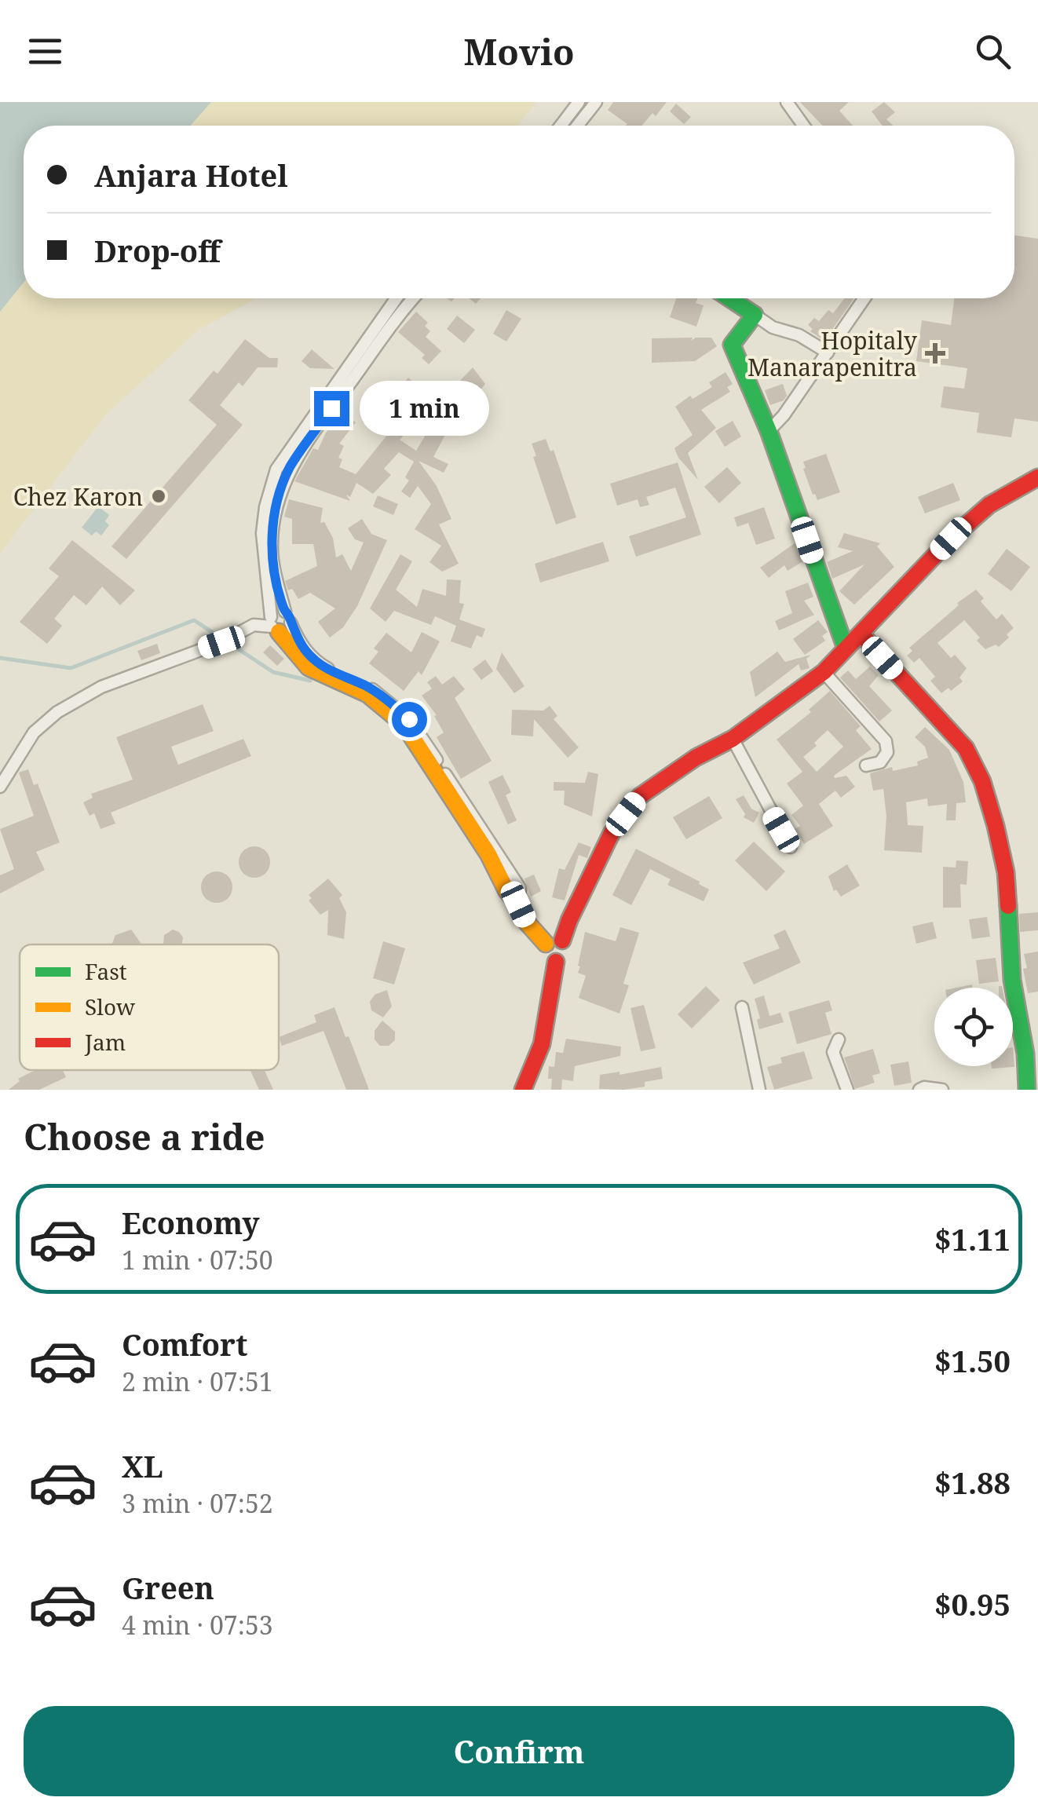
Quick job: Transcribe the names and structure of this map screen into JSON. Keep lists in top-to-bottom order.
{
  "places": {
    "health": ["Hopitaly Manarapenitra"],
    "other": ["Chez Karon"]
  },
  "legend": ["Fast", "Slow", "Jam"],
  "page": {
    "header": "Movio",
    "banner": ["Anjara Hotel", "Drop-off"],
    "bubble": "1 min",
    "heading": "Choose a ride",
    "list": [
      {
        "name": "Economy",
        "note": "1 min · 07:50",
        "value": "$1.11"
      },
      {
        "name": "Comfort",
        "note": "2 min · 07:51",
        "value": "$1.50"
      },
      {
        "name": "XL",
        "note": "3 min · 07:52",
        "value": "$1.88"
      },
      {
        "name": "Green",
        "note": "4 min · 07:53",
        "value": "$0.95"
      }
    ],
    "buttons": "Confirm"
  }
}
